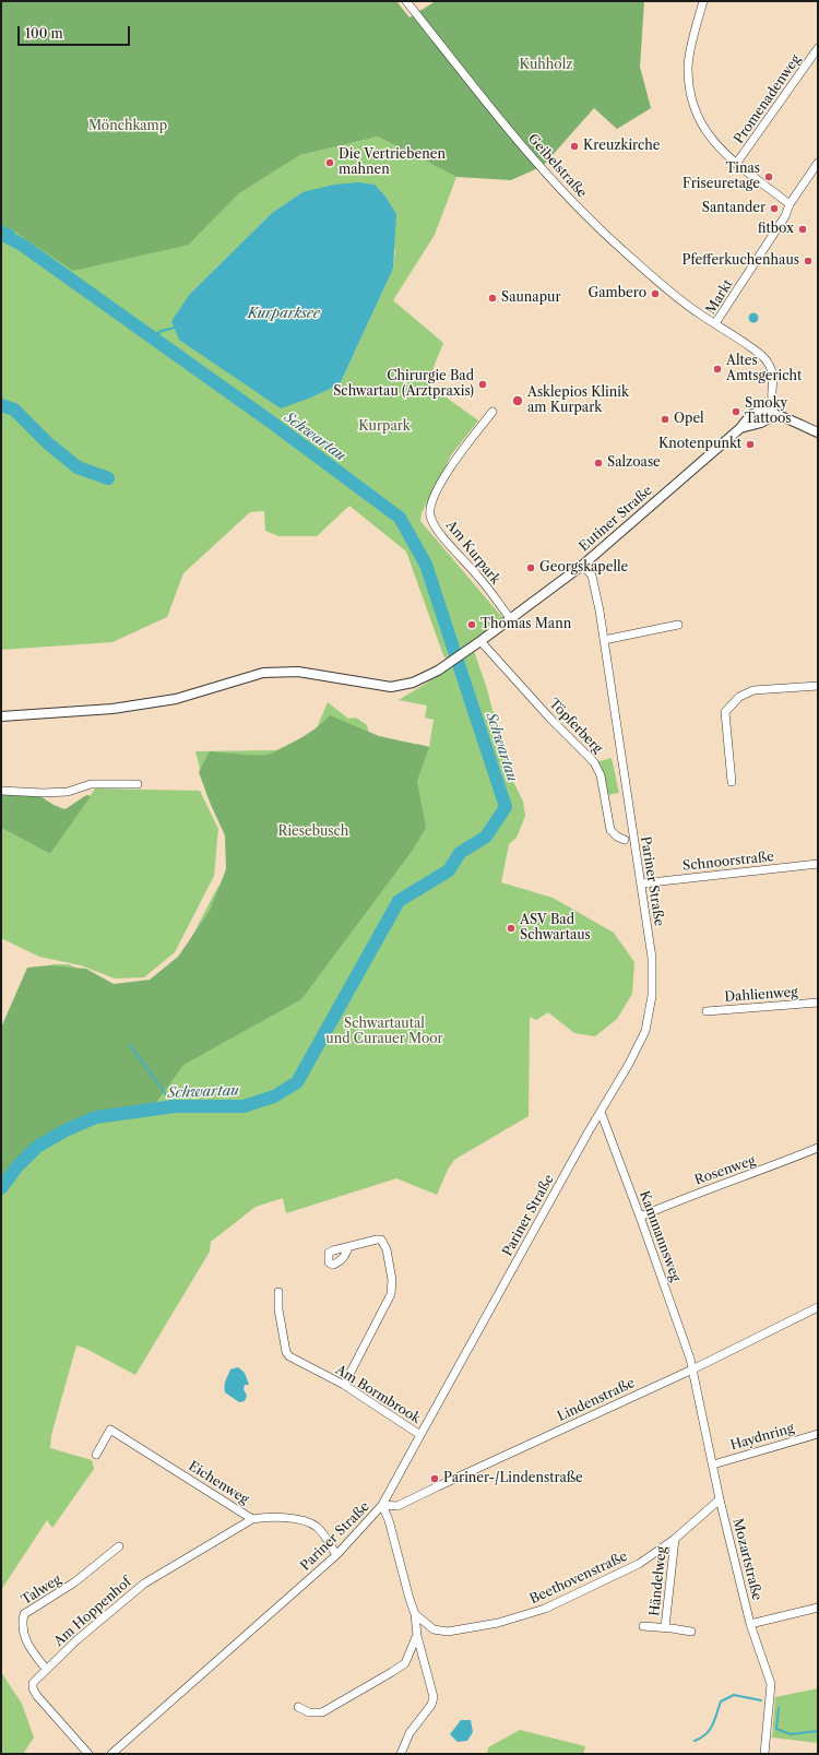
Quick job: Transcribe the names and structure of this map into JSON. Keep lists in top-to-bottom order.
{
  "streets": {
    "main road": ["Eutiner Straße"],
    "street": [
      "Promenadenweg",
      "Geibelstraße",
      "Markt",
      "Am Kurpark",
      "Töpferberg",
      "Schnoorstraße",
      "Pariner Straße",
      "Dahlienweg",
      "Rosenweg",
      "Kammannsweg",
      "Am Bormbrook",
      "Lindenstraße",
      "Haydnring",
      "Eichenweg",
      "Mozartstraße",
      "Beethovenstraße",
      "Händelweg",
      "Talweg",
      "Am Hoppenhof"
    ]
  },
  "crossings": [
    ["Geibelstraße", "Markt"],
    ["Markt", "Eutiner Straße"],
    ["Eutiner Straße", "Am Kurpark"],
    ["Eutiner Straße", "Töpferberg"],
    ["Eutiner Straße", "Pariner Straße"],
    ["Schnoorstraße", "Pariner Straße"],
    ["Pariner Straße", "Kammannsweg"],
    ["Pariner Straße", "Am Bormbrook"],
    ["Pariner Straße", "Lindenstraße"],
    ["Pariner Straße", "Eichenweg"],
    ["Rosenweg", "Kammannsweg"],
    ["Kammannsweg", "Lindenstraße"],
    ["Kammannsweg", "Mozartstraße"],
    ["Lindenstraße", "Mozartstraße"],
    ["Haydnring", "Mozartstraße"],
    ["Eichenweg", "Am Hoppenhof"],
    ["Mozartstraße", "Beethovenstraße"],
    ["Beethovenstraße", "Händelweg"],
    ["Talweg", "Am Hoppenhof"]
  ],
  "water": ["Kurparksee", "Schwartau"],
  "parks": [
    "Kuhholz",
    "Mönchkamp",
    "Kurpark",
    "Riesebusch",
    "Schwartautal und Curauer Moor"
  ],
  "places": [
    "Kreuzkirche",
    "Die Vertriebenen mahnen",
    "Tinas Friseuretage",
    "Santander",
    "fitbox",
    "Pfefferkuchenhaus",
    "Gambero",
    "Saunapur",
    "Altes Amtsgericht",
    "Chirurgie Bad Schwartau (Arztpraxis)",
    "Asklepios Klinik am Kurpark",
    "Smoky Tattoos",
    "Opel",
    "Knotenpunkt",
    "Salzoase",
    "Georgskapelle",
    "Thomas Mann",
    "ASV Bad Schwartaus",
    "Pariner-/Lindenstraße"
  ],
  "scale_bar": "100 m"
}
